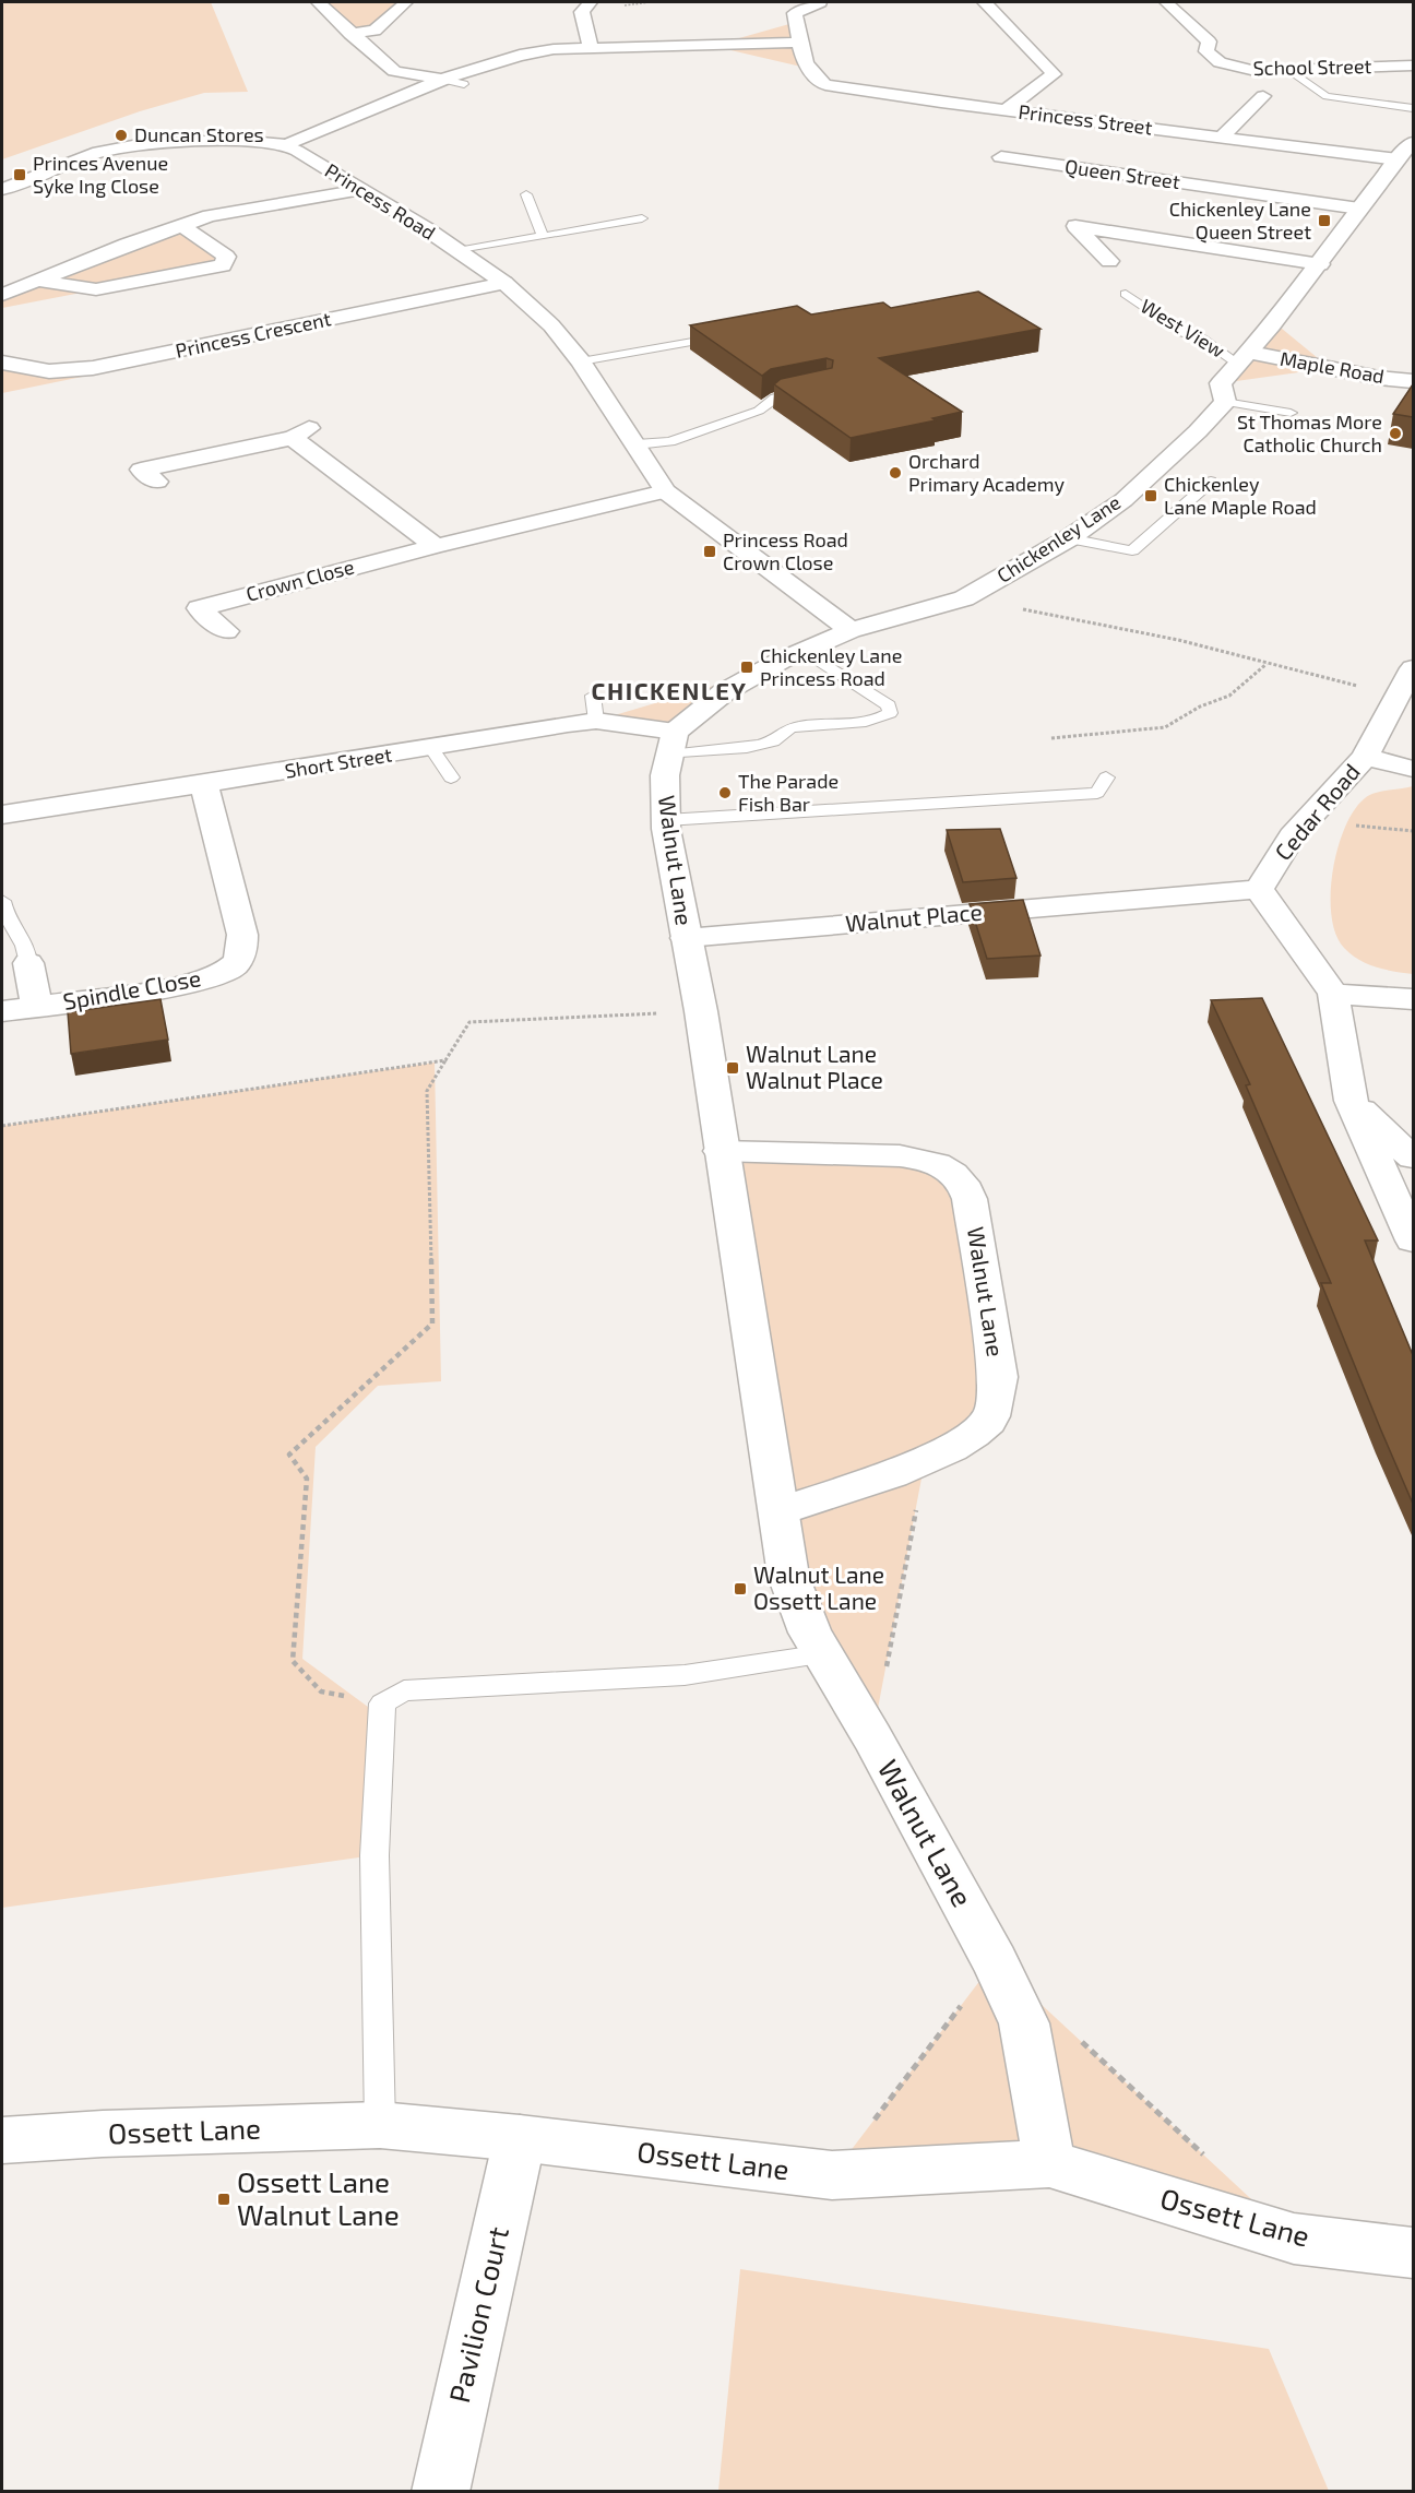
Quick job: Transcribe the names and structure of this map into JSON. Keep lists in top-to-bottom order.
{
  "streets": {
    "street": [
      "School Street",
      "Princess Street",
      "Queen Street",
      "Princess Road",
      "Princess Crescent",
      "Maple Road",
      "Chickenley Lane",
      "Crown Close",
      "Short Street",
      "Cedar Road",
      "Walnut Lane",
      "Walnut Place",
      "Spindle Close",
      "Ossett Lane",
      "Pavilion Court"
    ],
    "lane": ["West View"]
  },
  "crossings": [
    ["Princess Street", "Princess Road"],
    ["Princess Road", "Princess Crescent"],
    ["Princess Road", "Chickenley Lane"],
    ["Princess Road", "Crown Close"],
    ["West View", "Maple Road"],
    ["Short Street", "Walnut Lane"],
    ["Short Street", "Spindle Close"],
    ["Cedar Road", "Walnut Place"],
    ["Walnut Lane", "Walnut Place"],
    ["Walnut Lane", "Ossett Lane"],
    ["Ossett Lane", "Pavilion Court"]
  ],
  "districts": ["CHICKENLEY"],
  "places": {
    "other": [
      "Duncan Stores",
      "St Thomas More Catholic Church",
      "Orchard Primary Academy",
      "The Parade Fish Bar"
    ],
    "transit": [
      "Princes Avenue Syke Ing Close",
      "Chickenley Lane Queen Street",
      "Chickenley Lane Maple Road",
      "Princess Road Crown Close",
      "Chickenley Lane Princess Road",
      "Walnut Lane Walnut Place",
      "Walnut Lane Ossett Lane",
      "Ossett Lane Walnut Lane"
    ]
  }
}
